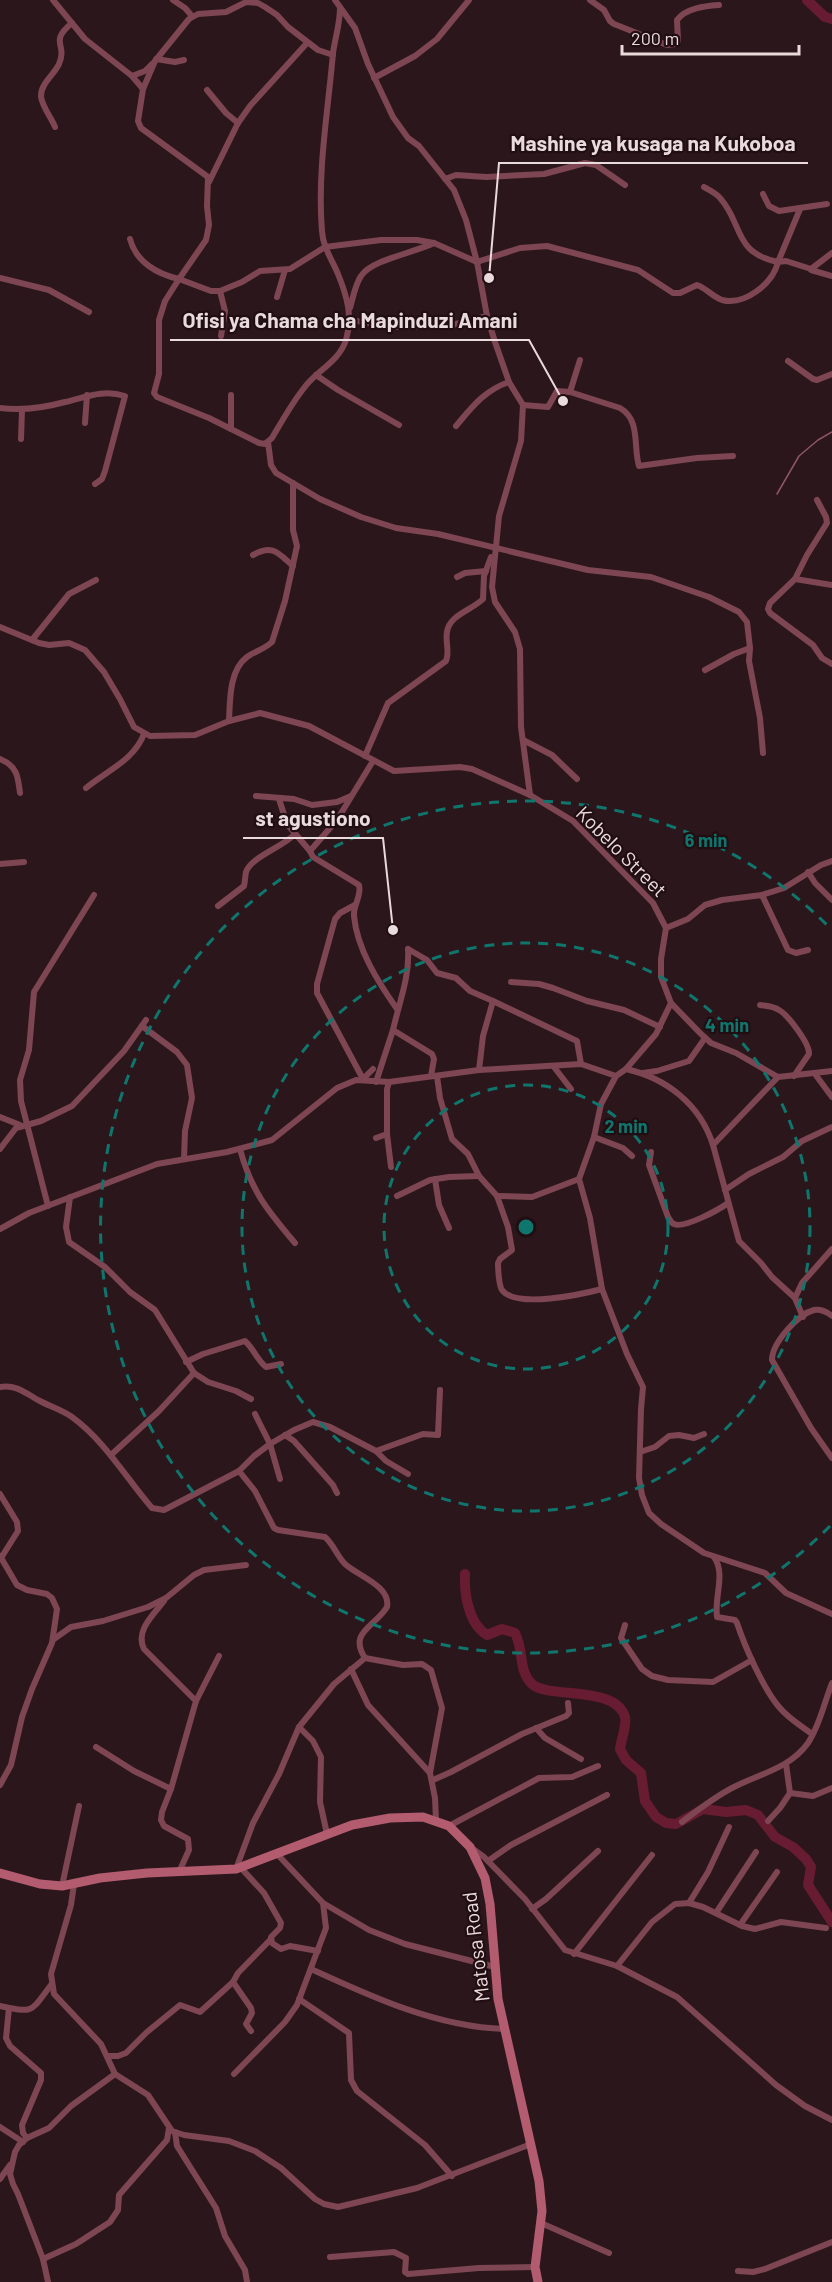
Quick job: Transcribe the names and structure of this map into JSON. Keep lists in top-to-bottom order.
{
  "streets": {
    "street": ["Kobelo Street", "Matosa Road"]
  },
  "places": ["Mashine ya kusaga na Kukoboa", "Ofisi ya Chama cha Mapinduzi Amani", "st agustiono"],
  "scale_bar": "200 m",
  "rings": ["6 min", "4 min", "2 min"]
}
